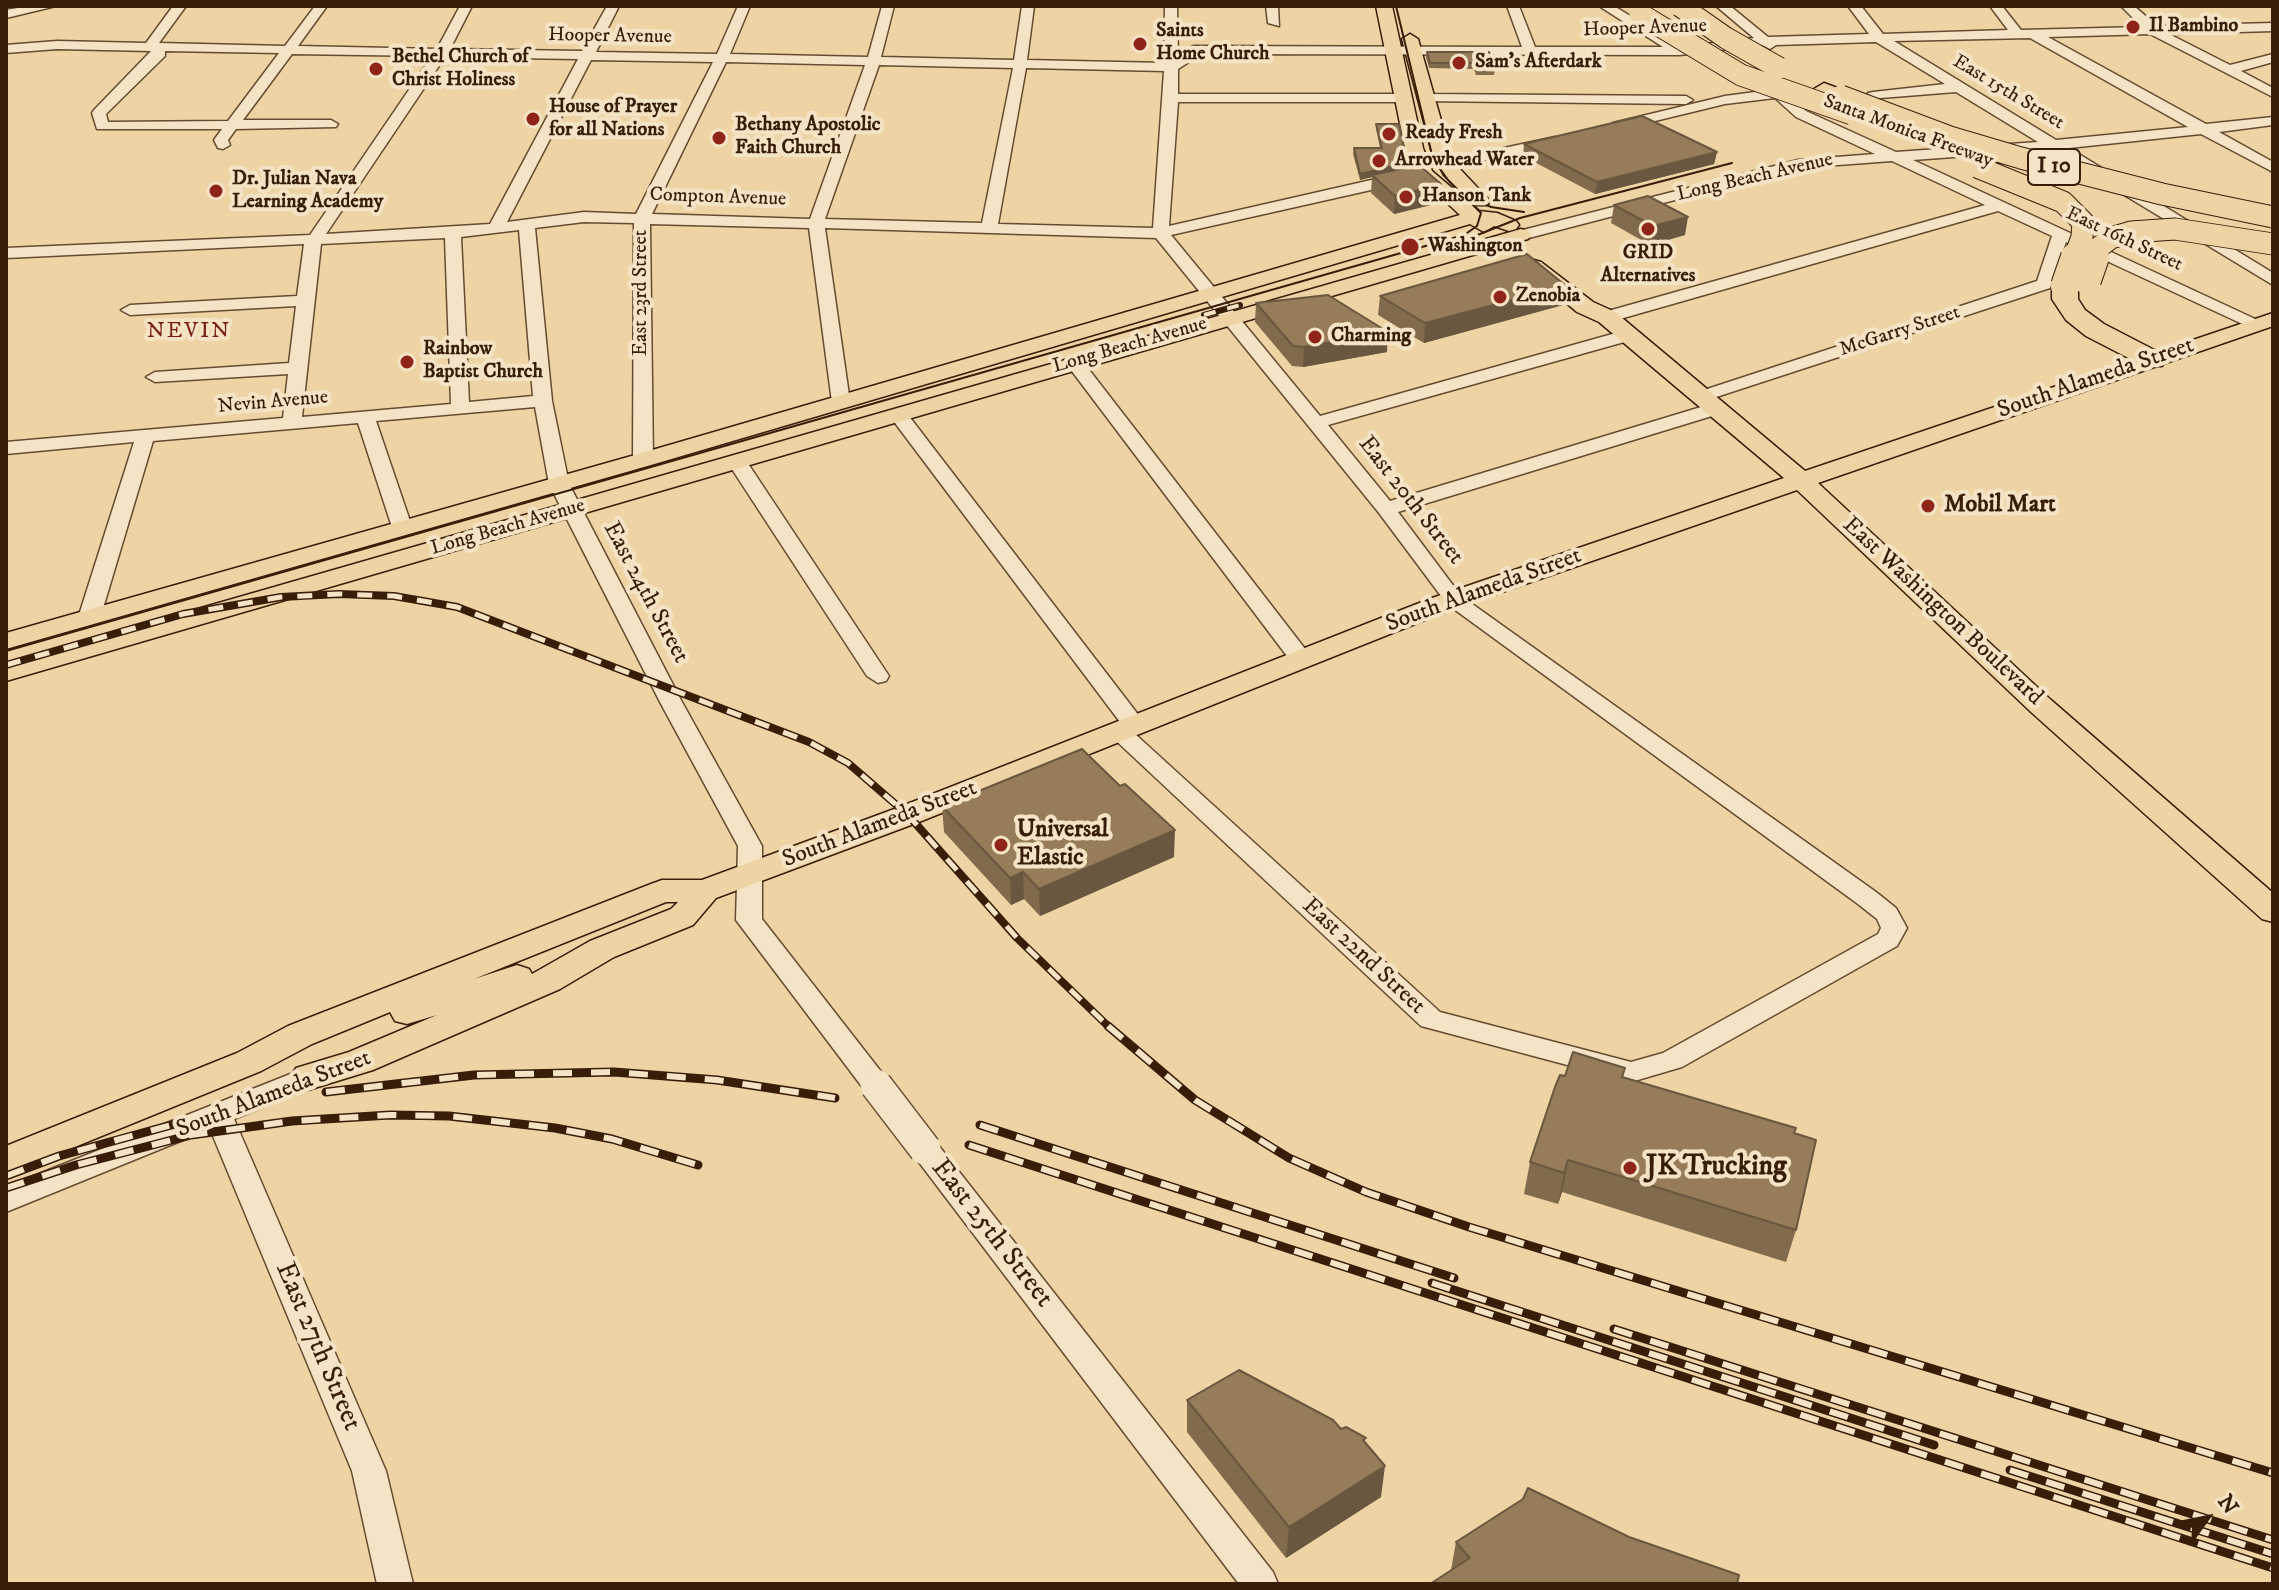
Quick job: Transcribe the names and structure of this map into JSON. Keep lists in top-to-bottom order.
{
  "streets": {
    "highway": ["Santa Monica Freeway", "I 10"],
    "main road": ["Long Beach Avenue", "South Alameda Street", "East Washington Boulevard"],
    "street": [
      "Hooper Avenue",
      "East 15th Street",
      "Compton Avenue",
      "East 16th Street",
      "East 23rd Street",
      "McGarry Street",
      "Nevin Avenue",
      "East 20th Street",
      "East 24th Street",
      "East 22nd Street",
      "East 25th Street",
      "East 27th Street"
    ]
  },
  "crossings": [
    ["Hooper Avenue", "East 15th Street"],
    ["Hooper Avenue", "East 23rd Street"],
    ["Hooper Avenue", "East Washington Boulevard"],
    ["East 15th Street", "Long Beach Avenue"],
    ["Long Beach Avenue", "East 16th Street"],
    ["Long Beach Avenue", "East 23rd Street"],
    ["Long Beach Avenue", "East 20th Street"],
    ["Long Beach Avenue", "East 24th Street"],
    ["Long Beach Avenue", "East Washington Boulevard"],
    ["Long Beach Avenue", "East 22nd Street"],
    ["Compton Avenue", "East 23rd Street"],
    ["Compton Avenue", "East 20th Street"],
    ["Compton Avenue", "East 24th Street"],
    ["Compton Avenue", "East Washington Boulevard"],
    ["East 16th Street", "McGarry Street"],
    ["East 16th Street", "South Alameda Street"],
    ["McGarry Street", "East 20th Street"],
    ["McGarry Street", "East Washington Boulevard"],
    ["South Alameda Street", "East 20th Street"],
    ["South Alameda Street", "East 24th Street"],
    ["South Alameda Street", "East Washington Boulevard"],
    ["South Alameda Street", "East 22nd Street"],
    ["South Alameda Street", "East 25th Street"],
    ["South Alameda Street", "East 27th Street"],
    ["Nevin Avenue", "East 24th Street"],
    ["East 20th Street", "East 22nd Street"],
    ["East 24th Street", "East 25th Street"]
  ],
  "districts": ["NEVIN"],
  "places": [
    "Il Bambino",
    "Saints Home Church",
    "Sam's Afterdark",
    "Bethel Church of Christ Holiness",
    "House of Prayer for all Nations",
    "Ready Fresh",
    "Bethany Apostolic Faith Church",
    "Arrowhead Water",
    "Dr. Julian Nava Learning Academy",
    "Hanson Tank",
    "GRID Alternatives",
    "Washington",
    "Zenobia",
    "Charming",
    "Rainbow Baptist Church",
    "Mobil Mart",
    "Universal Elastic",
    "JK Trucking"
  ],
  "north": "top right"
}
